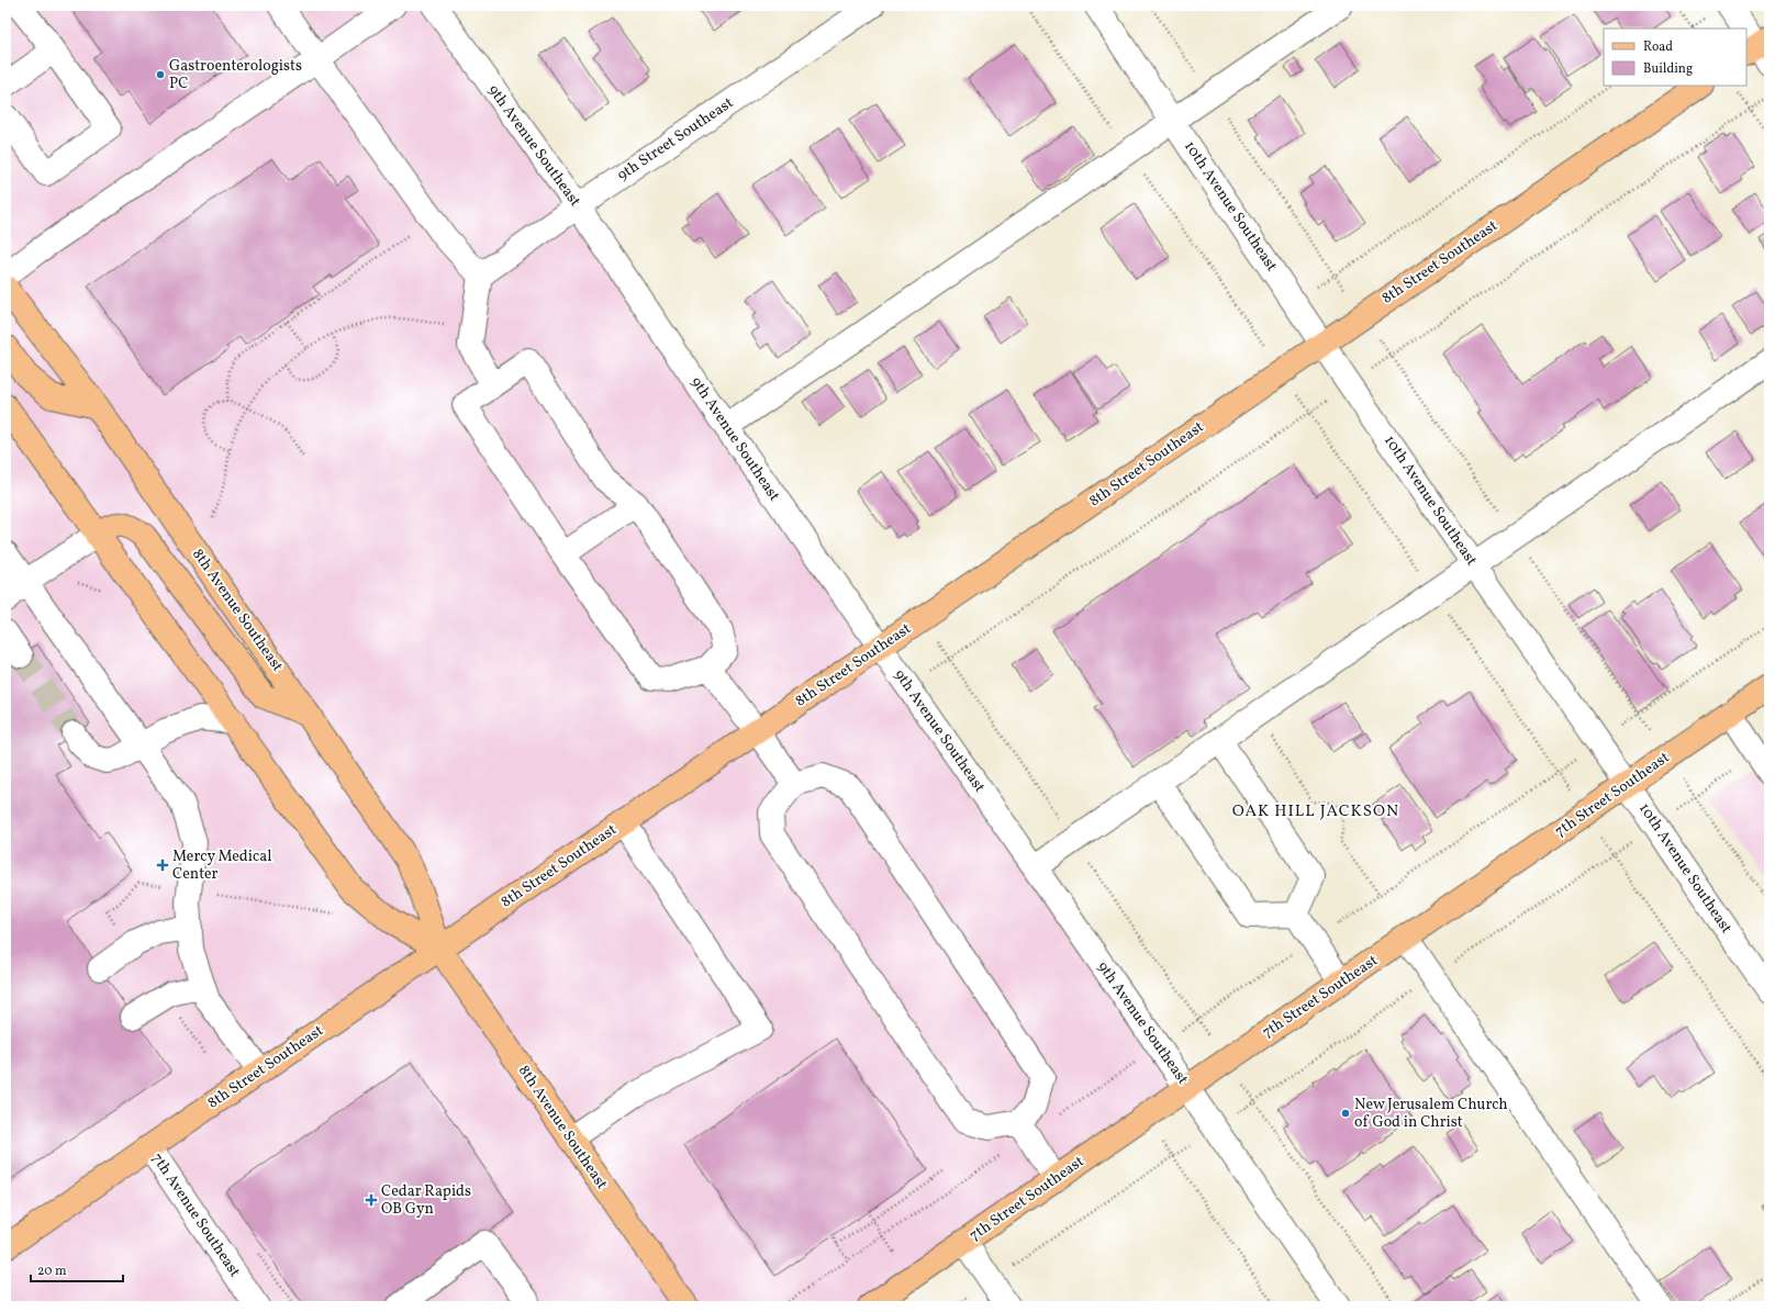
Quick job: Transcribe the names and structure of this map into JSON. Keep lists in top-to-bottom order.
{
  "streets": {
    "main road": ["8th Street Southeast", "8th Avenue Southeast", "7th Street Southeast"],
    "street": [
      "9th Street Southeast",
      "9th Avenue Southeast",
      "10th Avenue Southeast",
      "7th Avenue Southeast"
    ]
  },
  "crossings": [
    ["9th Street Southeast", "9th Avenue Southeast"],
    ["9th Avenue Southeast", "8th Street Southeast"],
    ["9th Avenue Southeast", "7th Street Southeast"],
    ["10th Avenue Southeast", "8th Street Southeast"],
    ["10th Avenue Southeast", "7th Street Southeast"],
    ["8th Street Southeast", "8th Avenue Southeast"],
    ["8th Street Southeast", "7th Avenue Southeast"]
  ],
  "districts": ["OAK HILL JACKSON"],
  "places": {
    "other": ["Gastroenterologists PC", "New Jerusalem Church of God in Christ"],
    "health": ["Mercy Medical Center", "Cedar Rapids OB Gyn"]
  },
  "legend": ["Road", "Building"],
  "scale_bar": "20 m"
}
